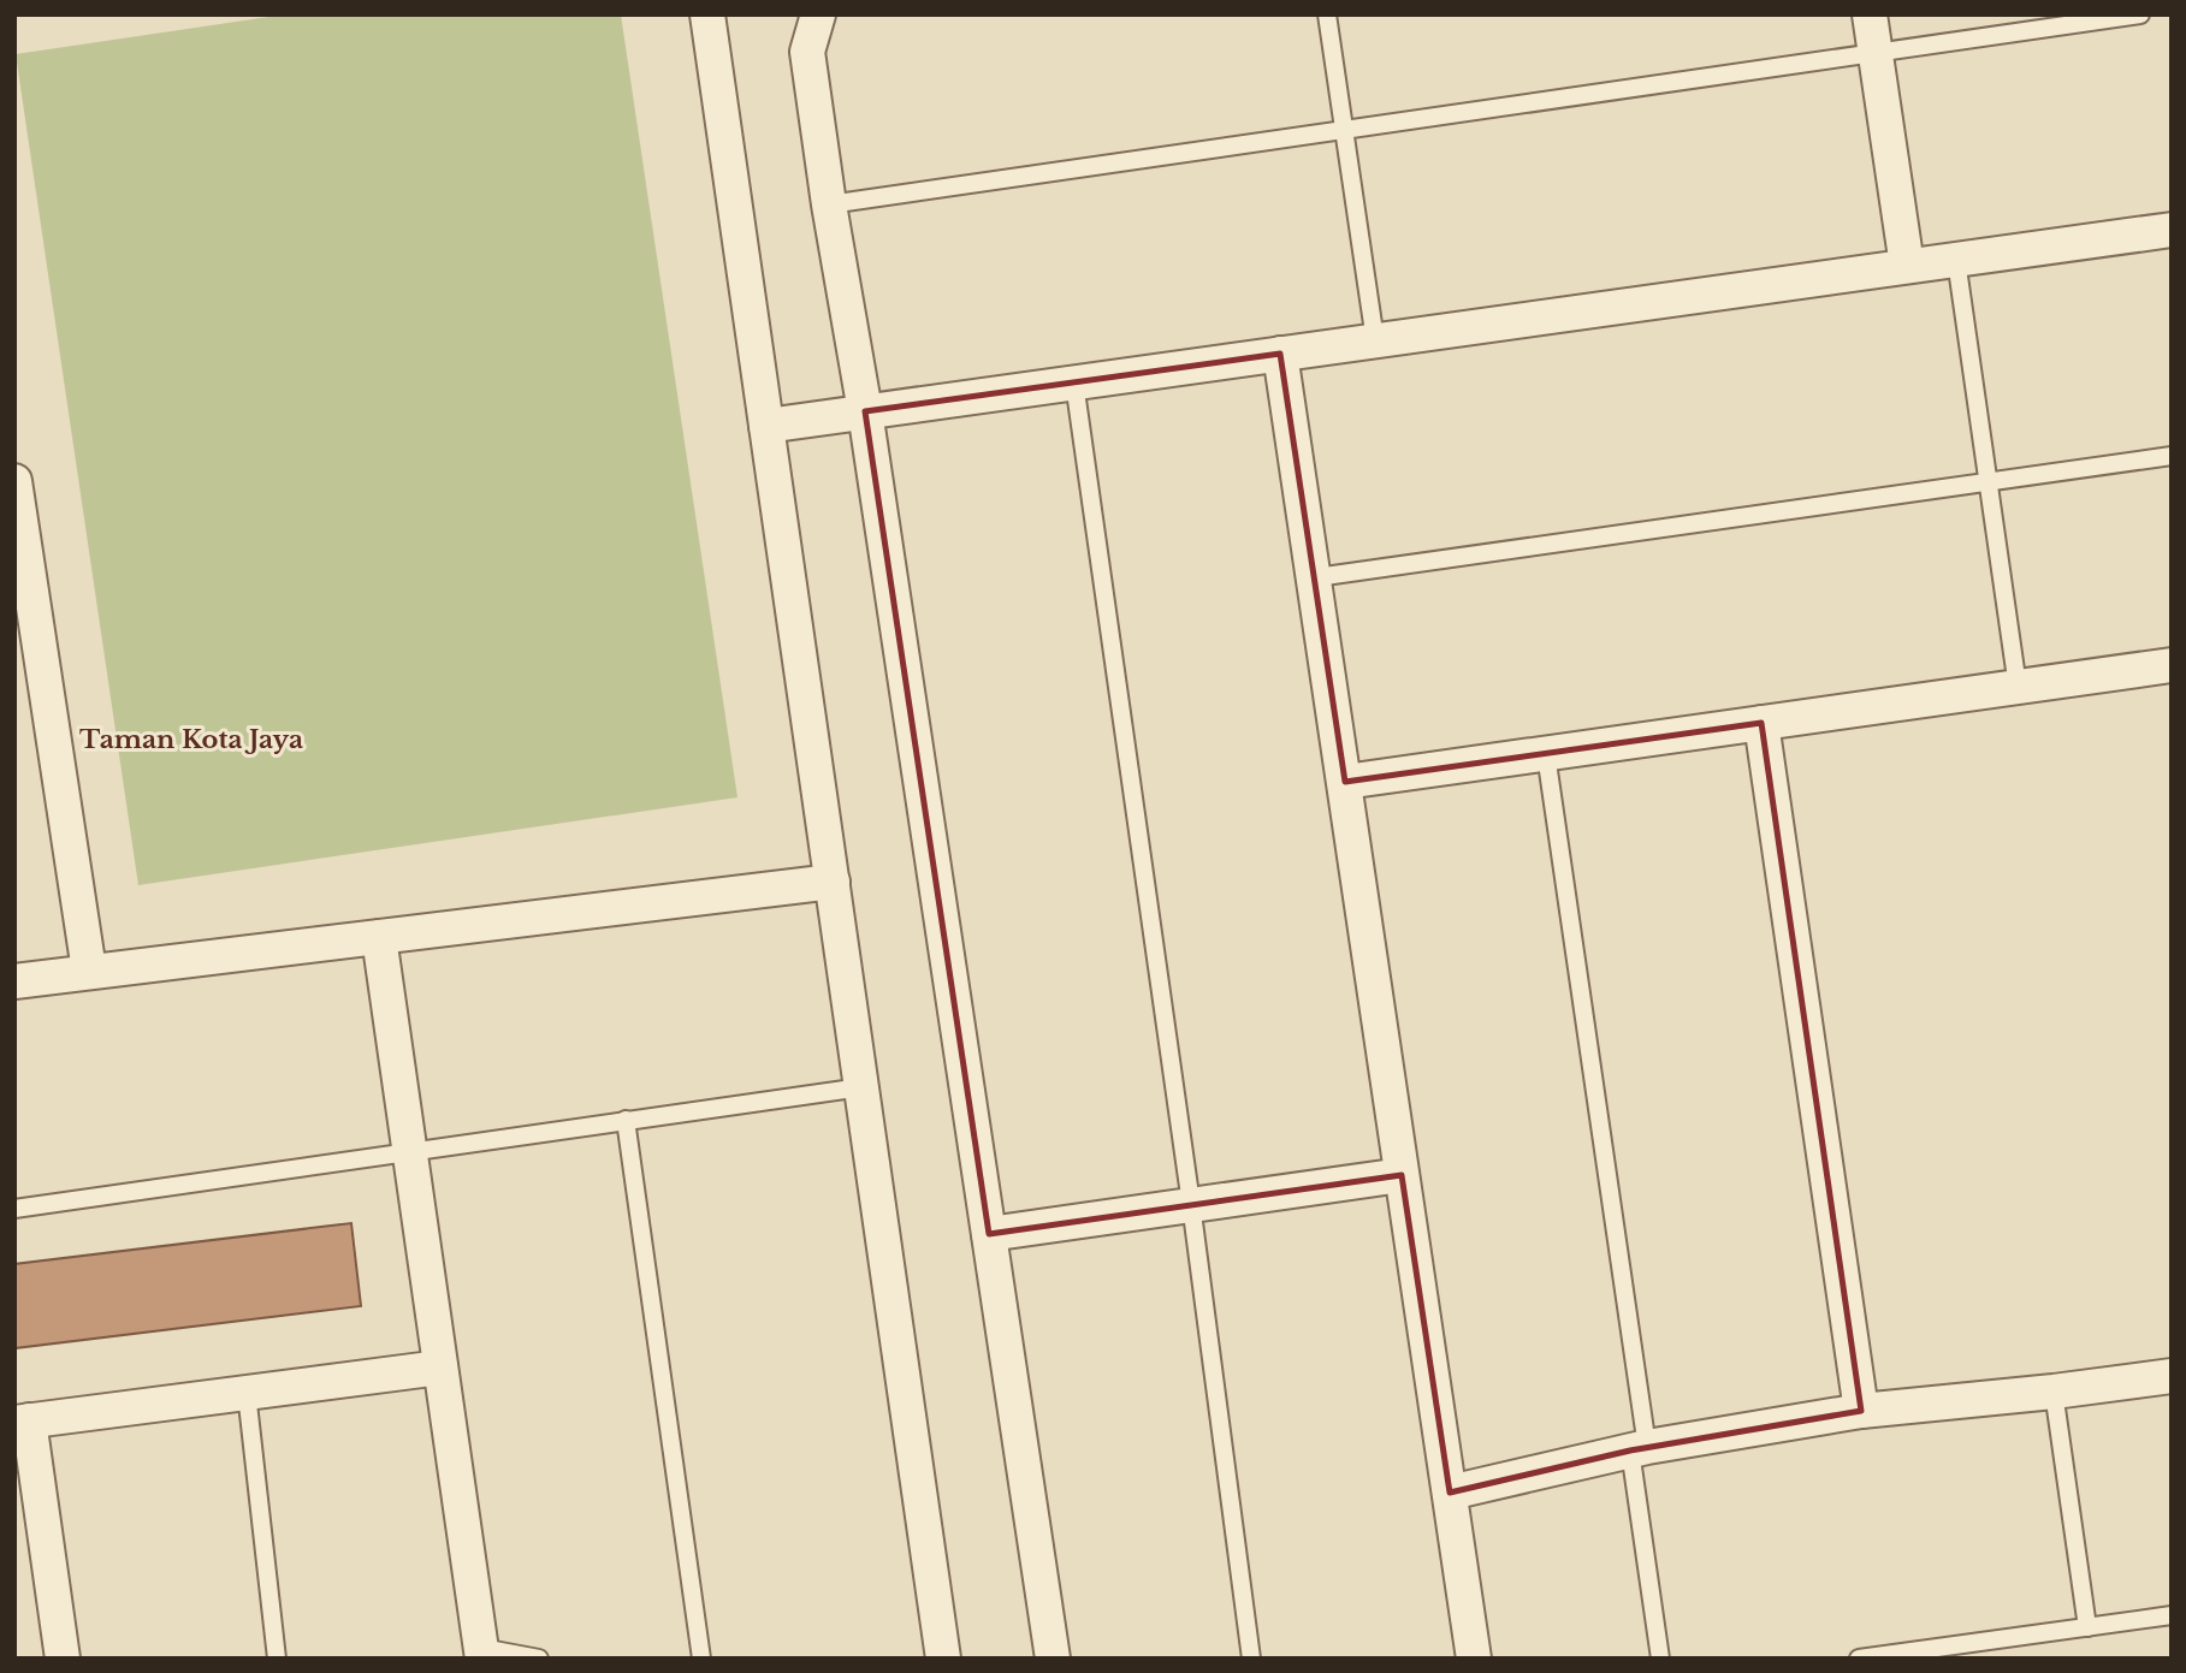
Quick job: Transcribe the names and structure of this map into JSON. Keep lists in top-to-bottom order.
{
  "districts": ["Taman Kota Jaya"]
}
